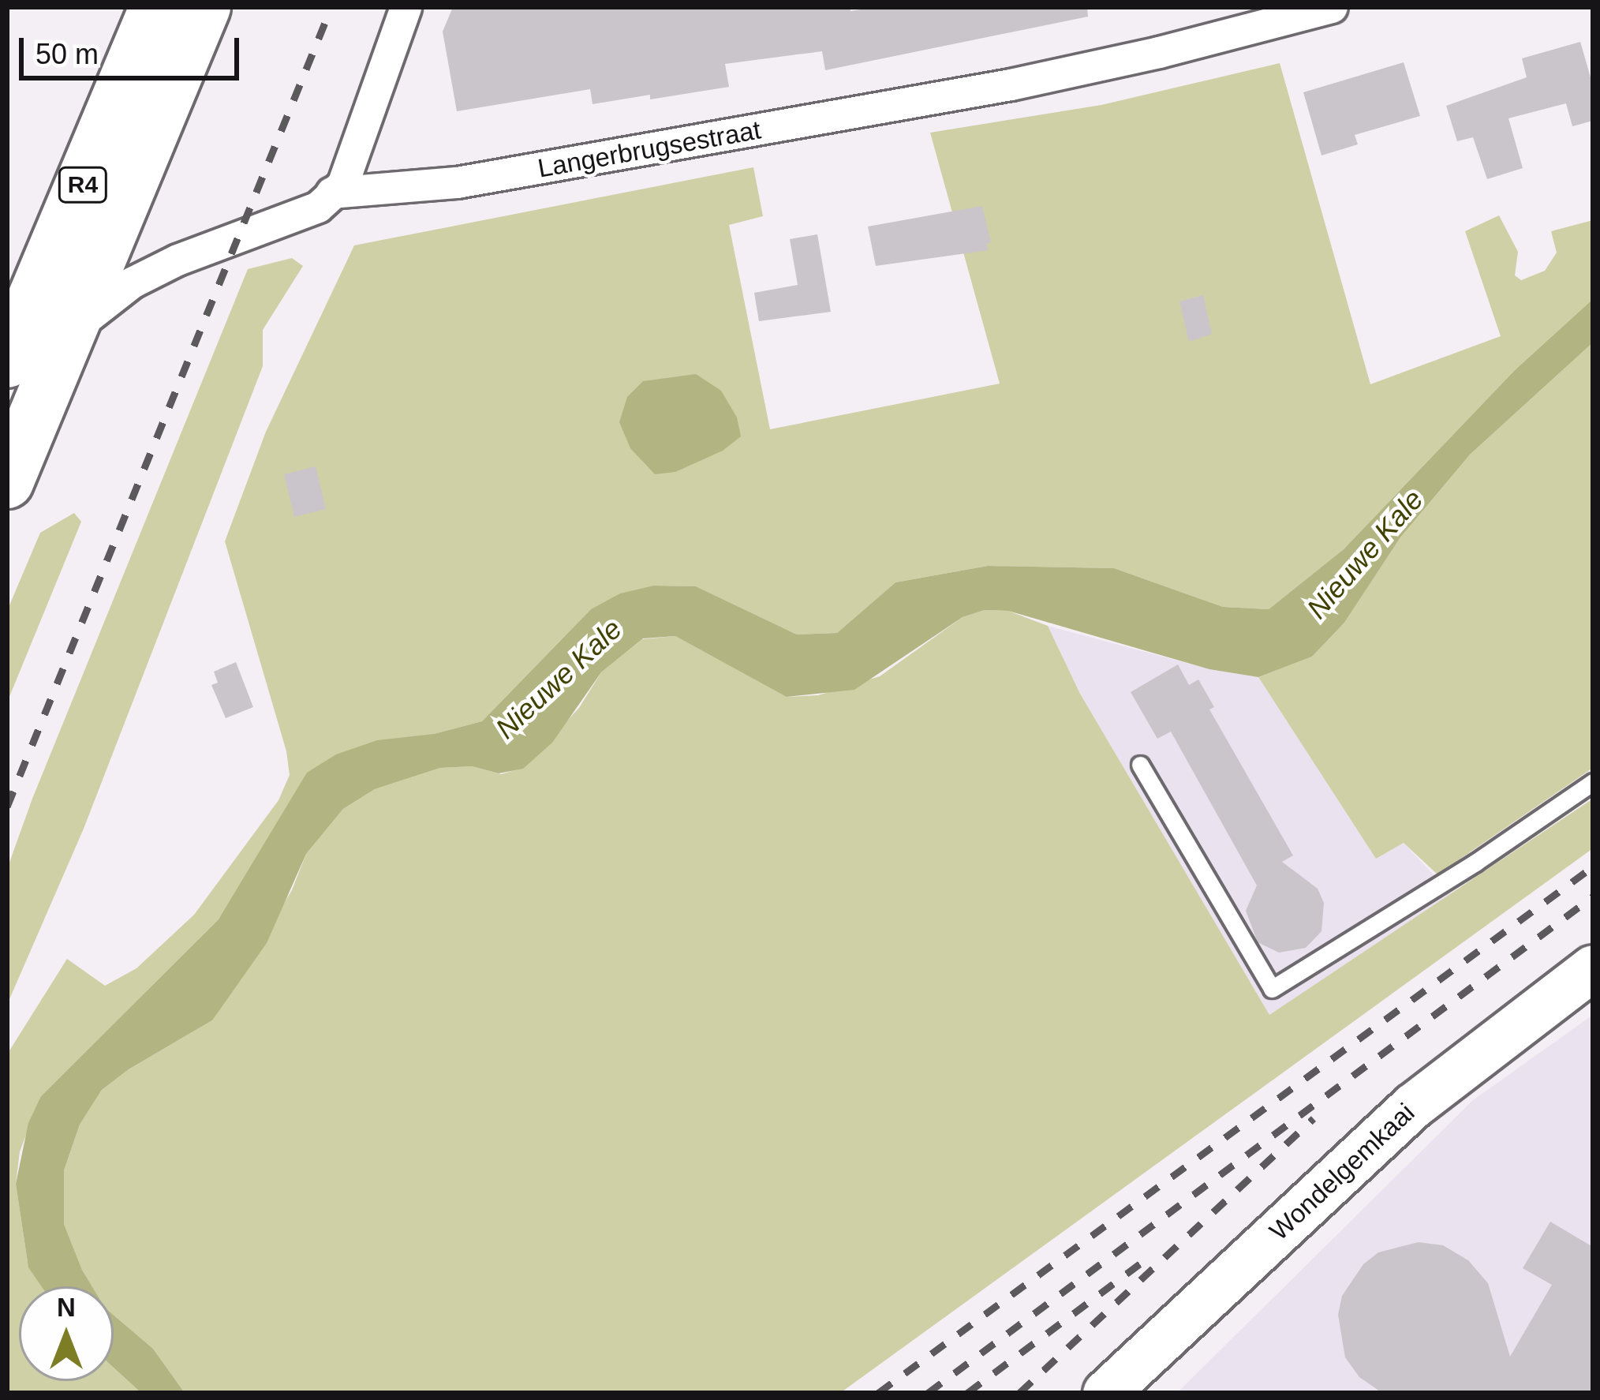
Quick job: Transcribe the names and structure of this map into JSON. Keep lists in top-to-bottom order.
{
  "streets": {
    "highway": ["R4"],
    "main road": ["Wondelgemkaai"],
    "street": ["Langerbrugsestraat"]
  },
  "crossings": [
    ["Langerbrugsestraat", "R4"]
  ],
  "water": ["Nieuwe Kale"],
  "scale_bar": "50 m",
  "north": "top"
}
